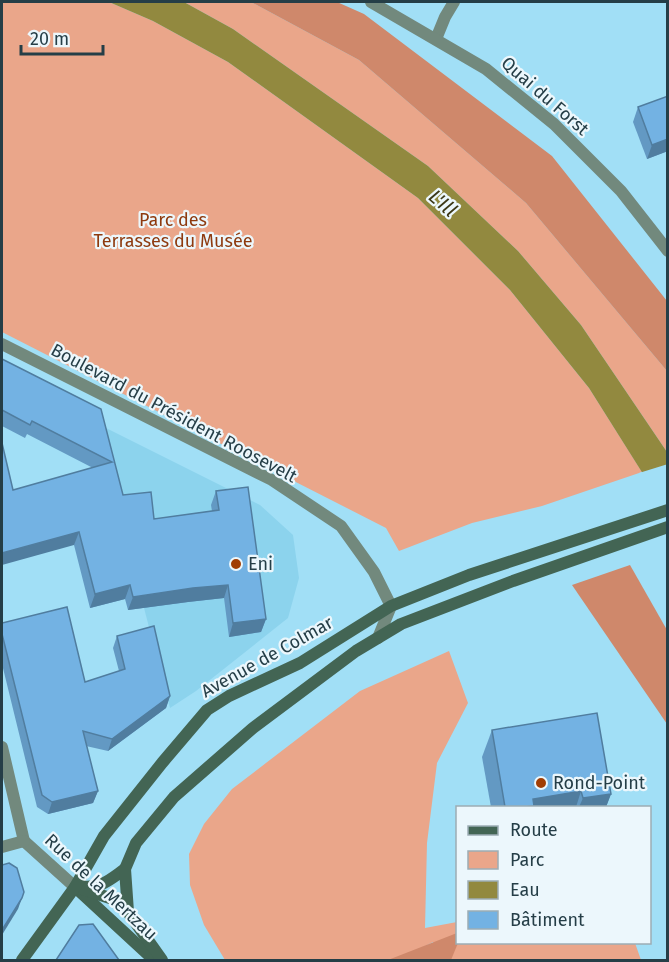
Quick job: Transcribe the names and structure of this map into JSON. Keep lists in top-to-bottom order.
{
  "streets": {
    "main road": ["Avenue de Colmar", "Rue de la Mertzau"],
    "street": ["Quai du Forst", "Boulevard du Président Roosevelt"]
  },
  "crossings": [
    ["Boulevard du Président Roosevelt", "Avenue de Colmar"],
    ["Avenue de Colmar", "Rue de la Mertzau"]
  ],
  "water": ["L'Ill"],
  "parks": ["Parc des Terrasses du Musée"],
  "places": ["Eni", "Rond-Point"],
  "legend": [
    "Route",
    "Parc",
    "Eau",
    "Bâtiment"
  ],
  "scale_bar": "20 m"
}
